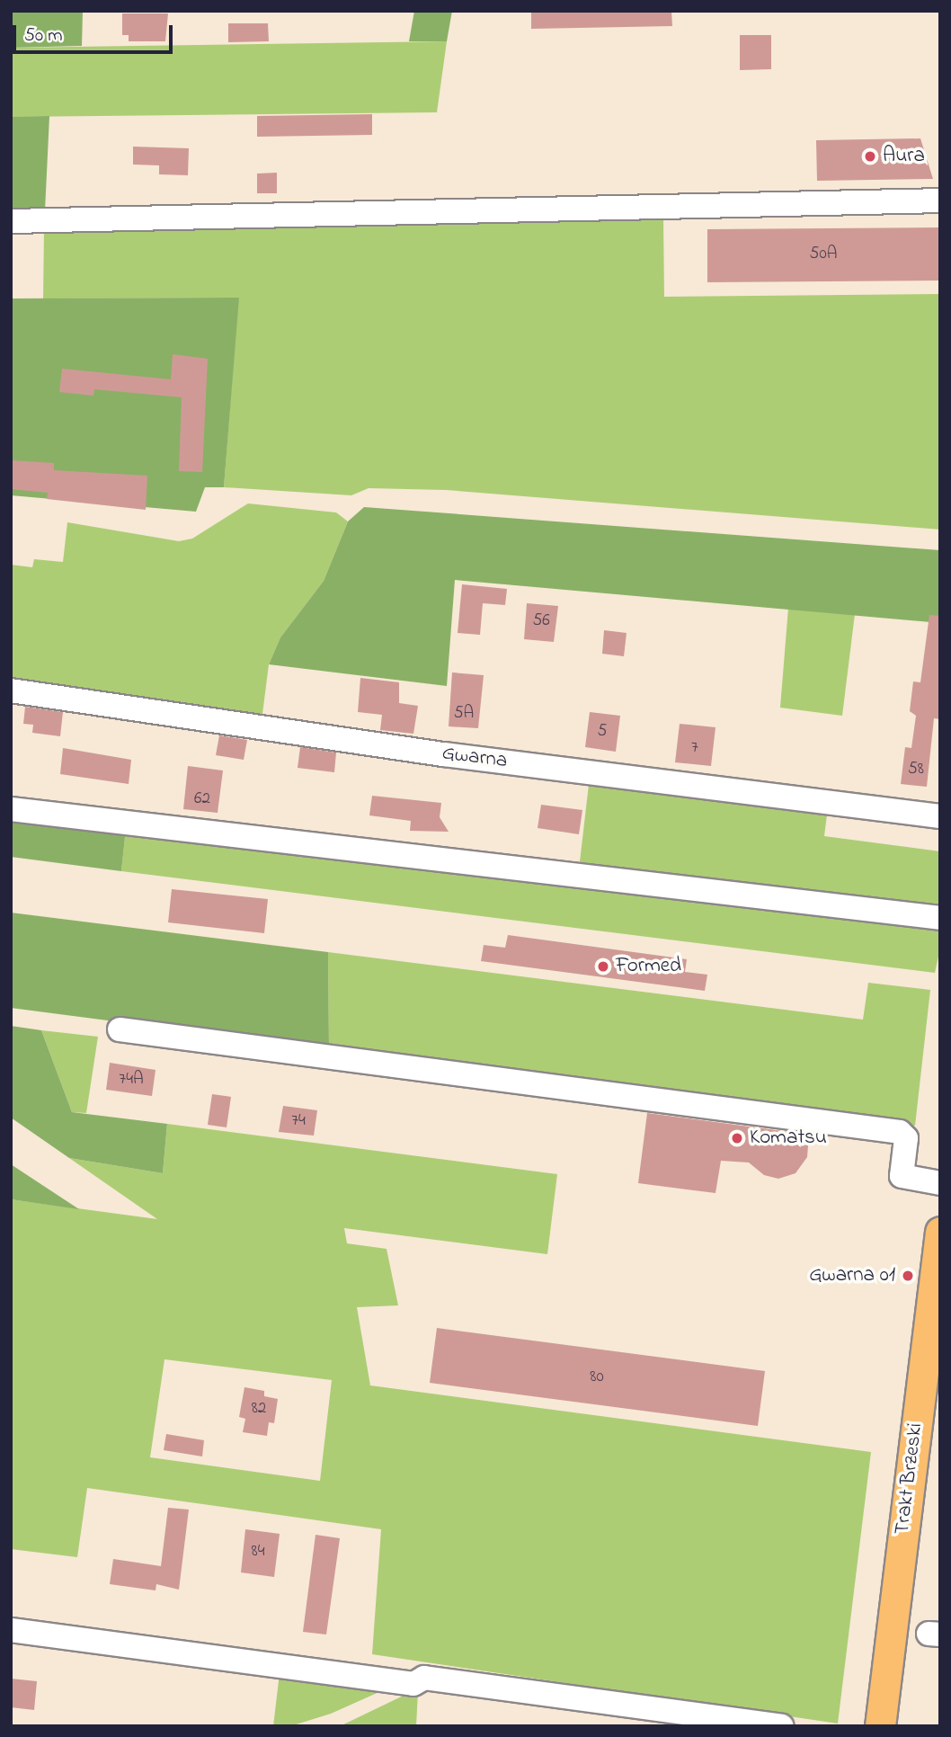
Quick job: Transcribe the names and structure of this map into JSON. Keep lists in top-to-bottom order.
{
  "streets": {
    "main road": ["Trakt Brzeski"],
    "street": ["Gwarna"]
  },
  "places": [
    "Aura",
    "Formed",
    "Komatsu",
    "Gwarna 01"
  ],
  "house_numbers": [
    "50A",
    "56",
    "5A",
    "5",
    "7",
    "58",
    "62",
    "74A",
    "74",
    "80",
    "82",
    "84"
  ],
  "scale_bar": "50 m"
}
